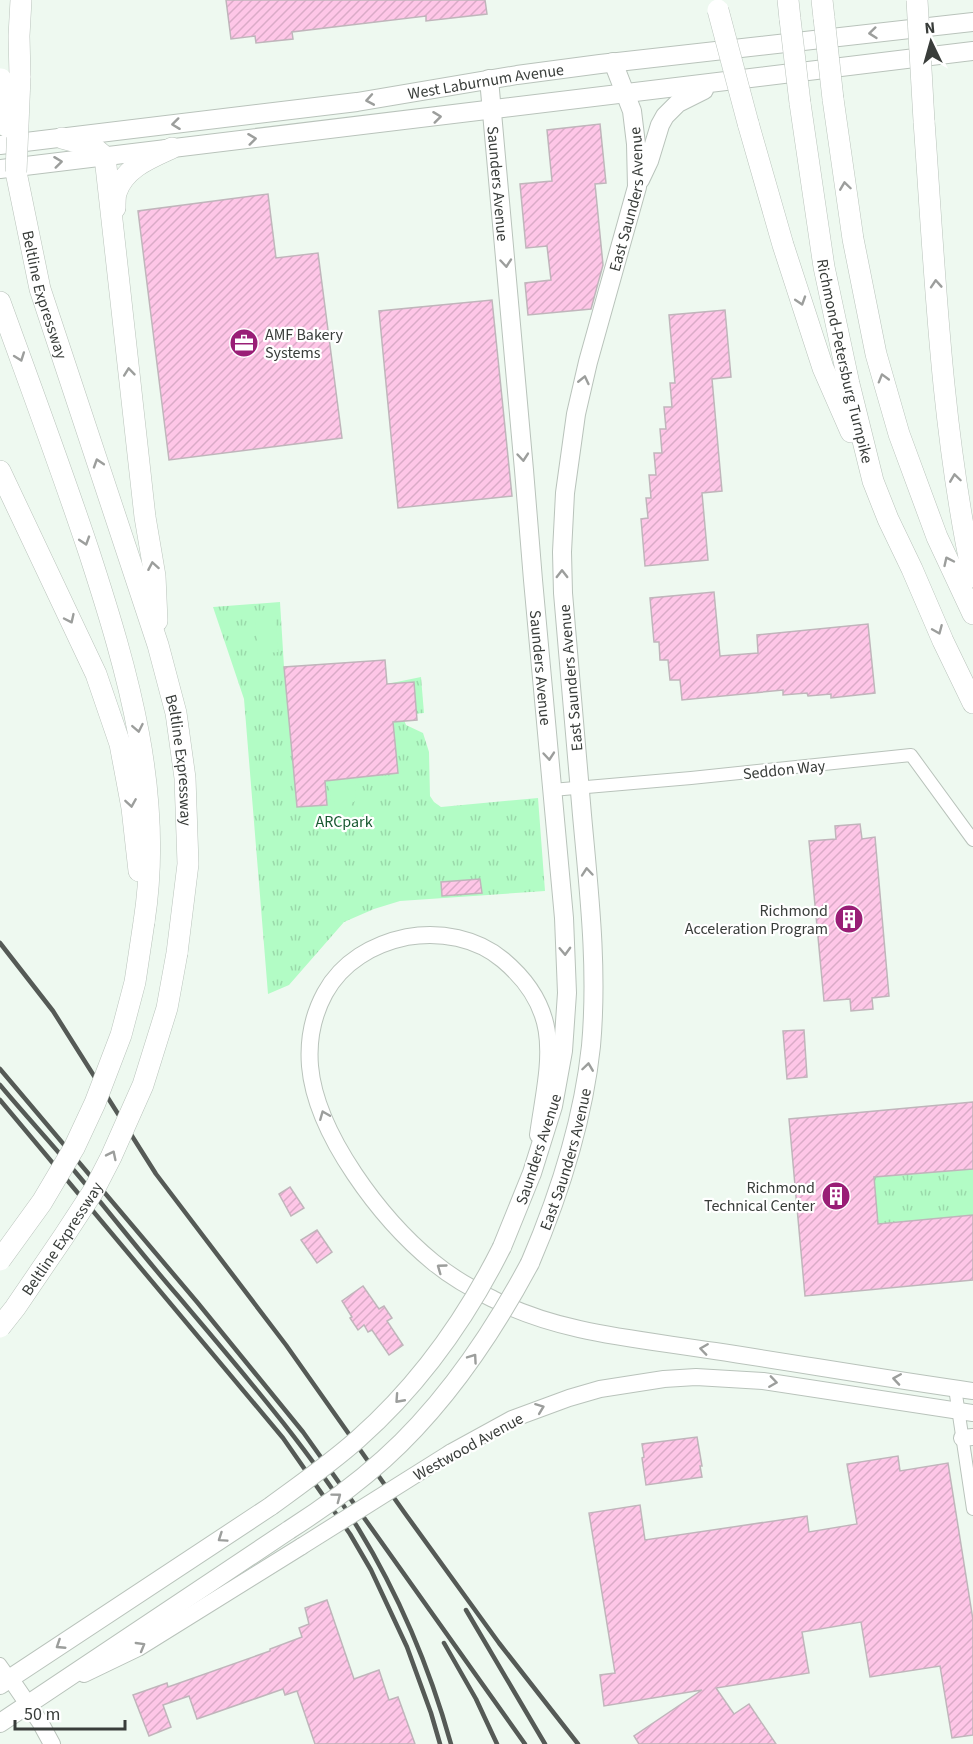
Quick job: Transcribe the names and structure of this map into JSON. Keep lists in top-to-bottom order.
{
  "streets": {
    "highway": ["Beltline Expressway", "Richmond-Petersburg Turnpike"],
    "main road": [
      "West Laburnum Avenue",
      "Saunders Avenue",
      "East Saunders Avenue",
      "Westwood Avenue"
    ],
    "street": ["Seddon Way"]
  },
  "crossings": [
    ["West Laburnum Avenue", "Saunders Avenue"],
    ["West Laburnum Avenue", "East Saunders Avenue"],
    ["West Laburnum Avenue", "Beltline Expressway"],
    ["Saunders Avenue", "Seddon Way"],
    ["East Saunders Avenue", "Seddon Way"],
    ["East Saunders Avenue", "Westwood Avenue"]
  ],
  "one_way": ["Saunders Avenue", "East Saunders Avenue", "Westwood Avenue"],
  "parks": ["ARCpark"],
  "places": {
    "office": ["AMF Bakery Systems"],
    "building": ["Richmond Acceleration Program", "Richmond Technical Center"]
  },
  "scale_bar": "50 m",
  "north": "top"
}
